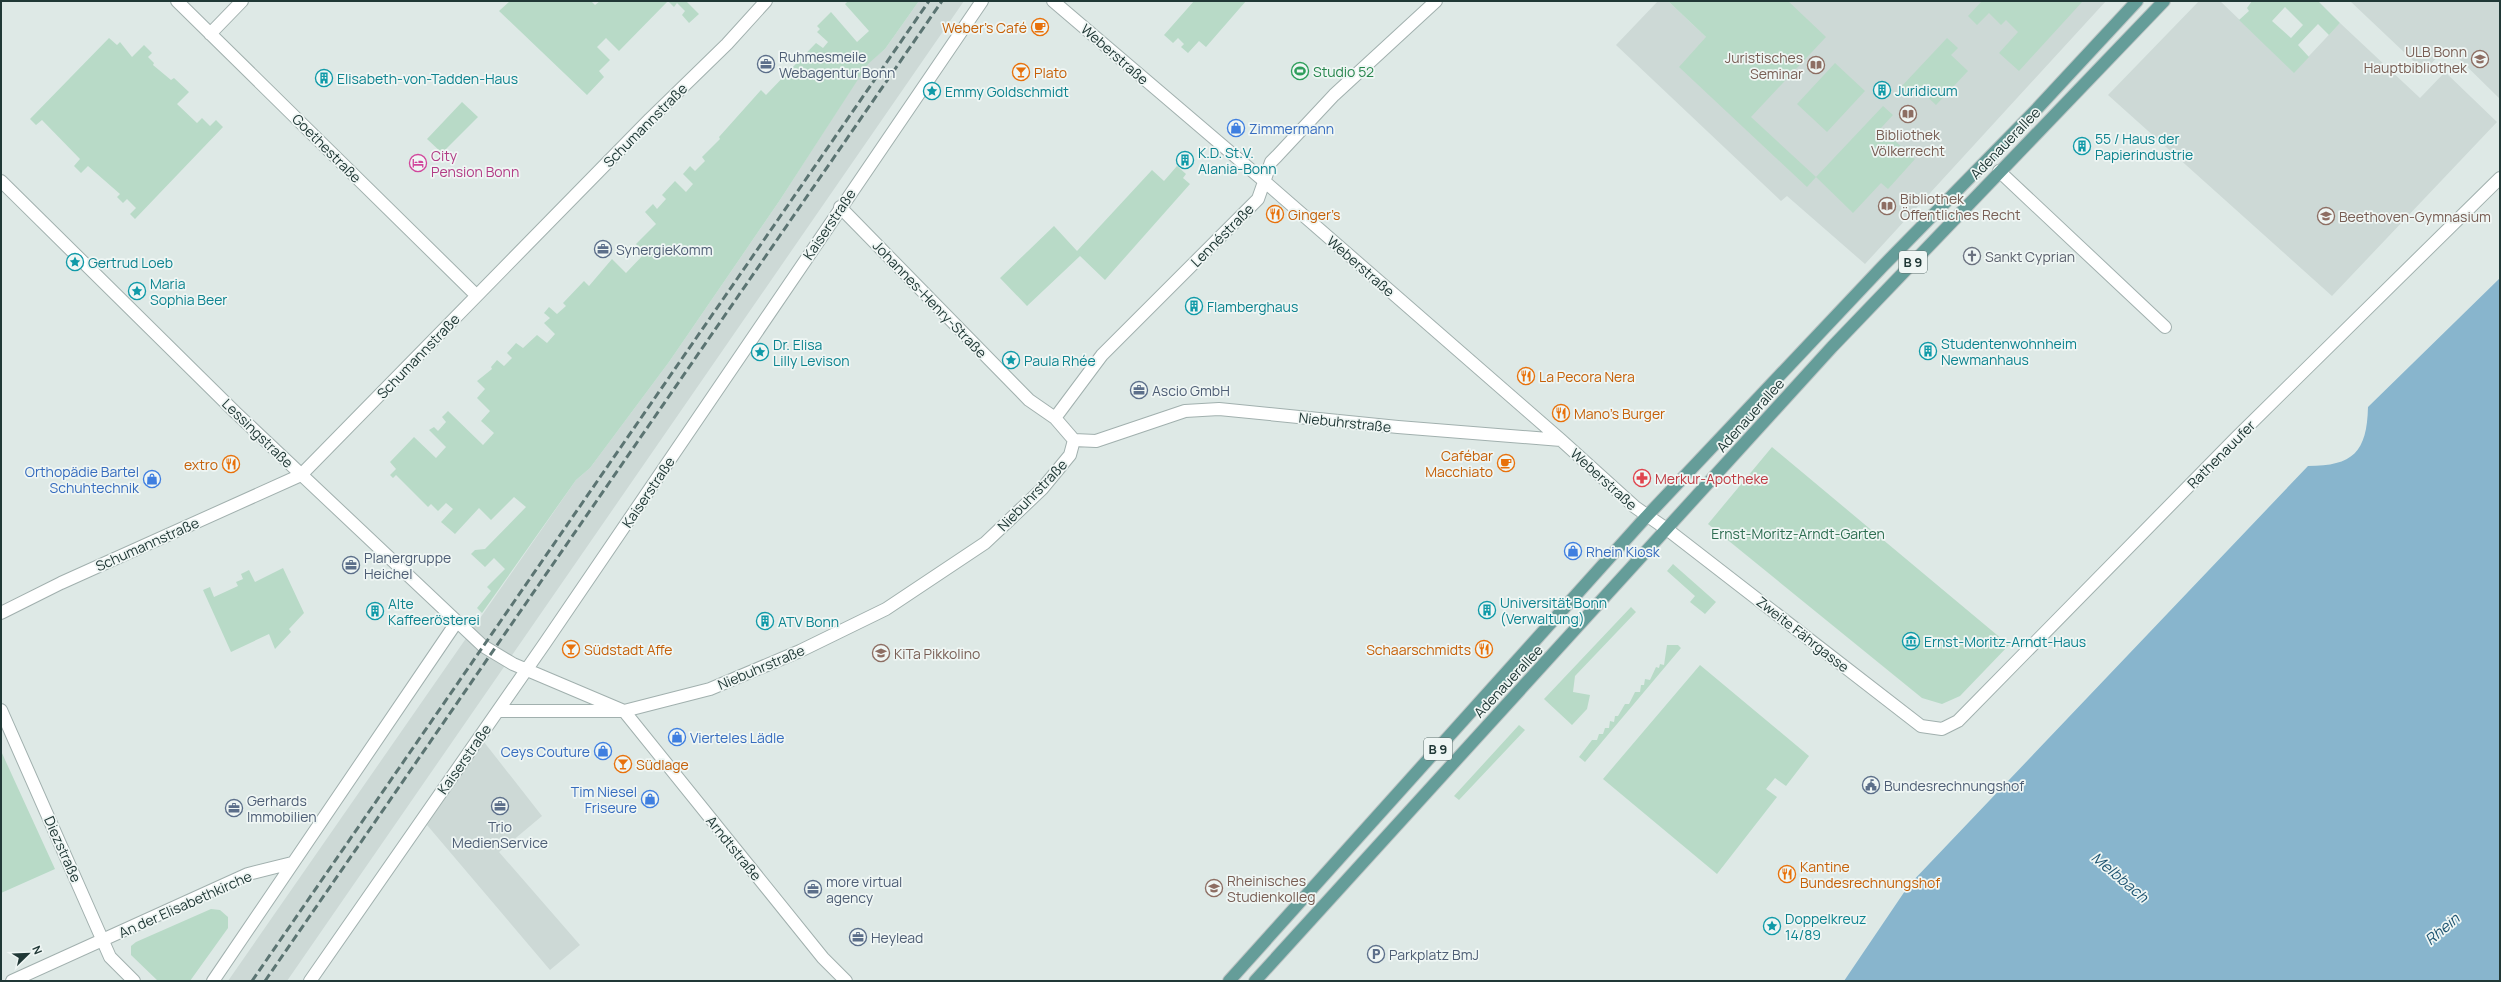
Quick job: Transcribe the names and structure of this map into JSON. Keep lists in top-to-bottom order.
{
  "streets": {
    "main road": ["Adenauerallee", "B 9"],
    "street": [
      "Weberstraße",
      "Schumannstraße",
      "Goethestraße",
      "Kaiserstraße",
      "Lennéstraße",
      "Johannes-Henry-Straße",
      "Niebuhrstraße",
      "Lessingstraße",
      "Rathenauufer",
      "Zweite Fährgasse",
      "Arndtstraße",
      "Diezstraße",
      "An der Elisabethkirche"
    ]
  },
  "crossings": [
    ["Weberstraße", "Adenauerallee"],
    ["Weberstraße", "Lennéstraße"],
    ["Weberstraße", "Niebuhrstraße"],
    ["Weberstraße", "Zweite Fährgasse"],
    ["Schumannstraße", "Goethestraße"],
    ["Schumannstraße", "Lessingstraße"],
    ["Adenauerallee", "Zweite Fährgasse"],
    ["Kaiserstraße", "Johannes-Henry-Straße"],
    ["Kaiserstraße", "Niebuhrstraße"],
    ["Kaiserstraße", "Lessingstraße"],
    ["Lennéstraße", "Johannes-Henry-Straße"],
    ["Johannes-Henry-Straße", "Niebuhrstraße"],
    ["Niebuhrstraße", "Arndtstraße"],
    ["Rathenauufer", "Zweite Fährgasse"],
    ["Diezstraße", "An der Elisabethkirche"]
  ],
  "water": ["Melbbach", "Rhein"],
  "parks": ["Ernst-Moritz-Arndt-Garten"],
  "places": {
    "cafe": ["Weber's Café", "Cafébar Macchiato"],
    "school or university": [
      "ULB Bonn Hauptbibliothek",
      "Beethoven-Gymnasium",
      "KiTa Pikkolino",
      "Rheinisches Studienkolleg"
    ],
    "office": [
      "Ruhmesmeile Webagentur Bonn",
      "SynergieKomm",
      "Ascio GmbH",
      "Planergruppe Heichel",
      "Trio MedienService",
      "Gerhards Immobilien",
      "more virtual agency",
      "Heylead"
    ],
    "library": ["Juristisches Seminar", "Bibliothek Völkerrecht", "Bibliothek Öffentliches Recht"],
    "sports": ["Studio 52"],
    "bar": ["Plato", "Südstadt Affe", "Südlage"],
    "building": [
      "Elisabeth-von-Tadden-Haus",
      "Juridicum",
      "55 / Haus der Papierindustrie",
      "K.D. St.V. Alania-Bonn",
      "Flamberghaus",
      "Studentenwohnheim Newmanhaus",
      "Universität Bonn (Verwaltung)",
      "Alte Kaffeerösterei",
      "ATV Bonn"
    ],
    "place": [
      "Emmy Goldschmidt",
      "Gertrud Loeb",
      "Maria Sophia Beer",
      "Dr. Elisa Lilly Levison",
      "Paula Rhée",
      "Doppelkreuz 14/89"
    ],
    "shop": [
      "Zimmermann",
      "Orthopädie Bartel Schuhtechnik",
      "Rhein Kiosk",
      "Vierteles Lädle",
      "Ceys Couture",
      "Tim Niesel Friseure"
    ],
    "hotel": ["City Pension Bonn"],
    "restaurant": [
      "Ginger’s",
      "La Pecora Nera",
      "Mano's Burger",
      "extro",
      "Schaarschmidts",
      "Kantine Bundesrechnungshof"
    ],
    "church": ["Sankt Cyprian"],
    "pharmacy": ["Merkur-Apotheke"],
    "museum": ["Ernst-Moritz-Arndt-Haus"],
    "public building": ["Bundesrechnungshof"],
    "parking": ["Parkplatz BmJ"]
  },
  "north": "top right"
}
